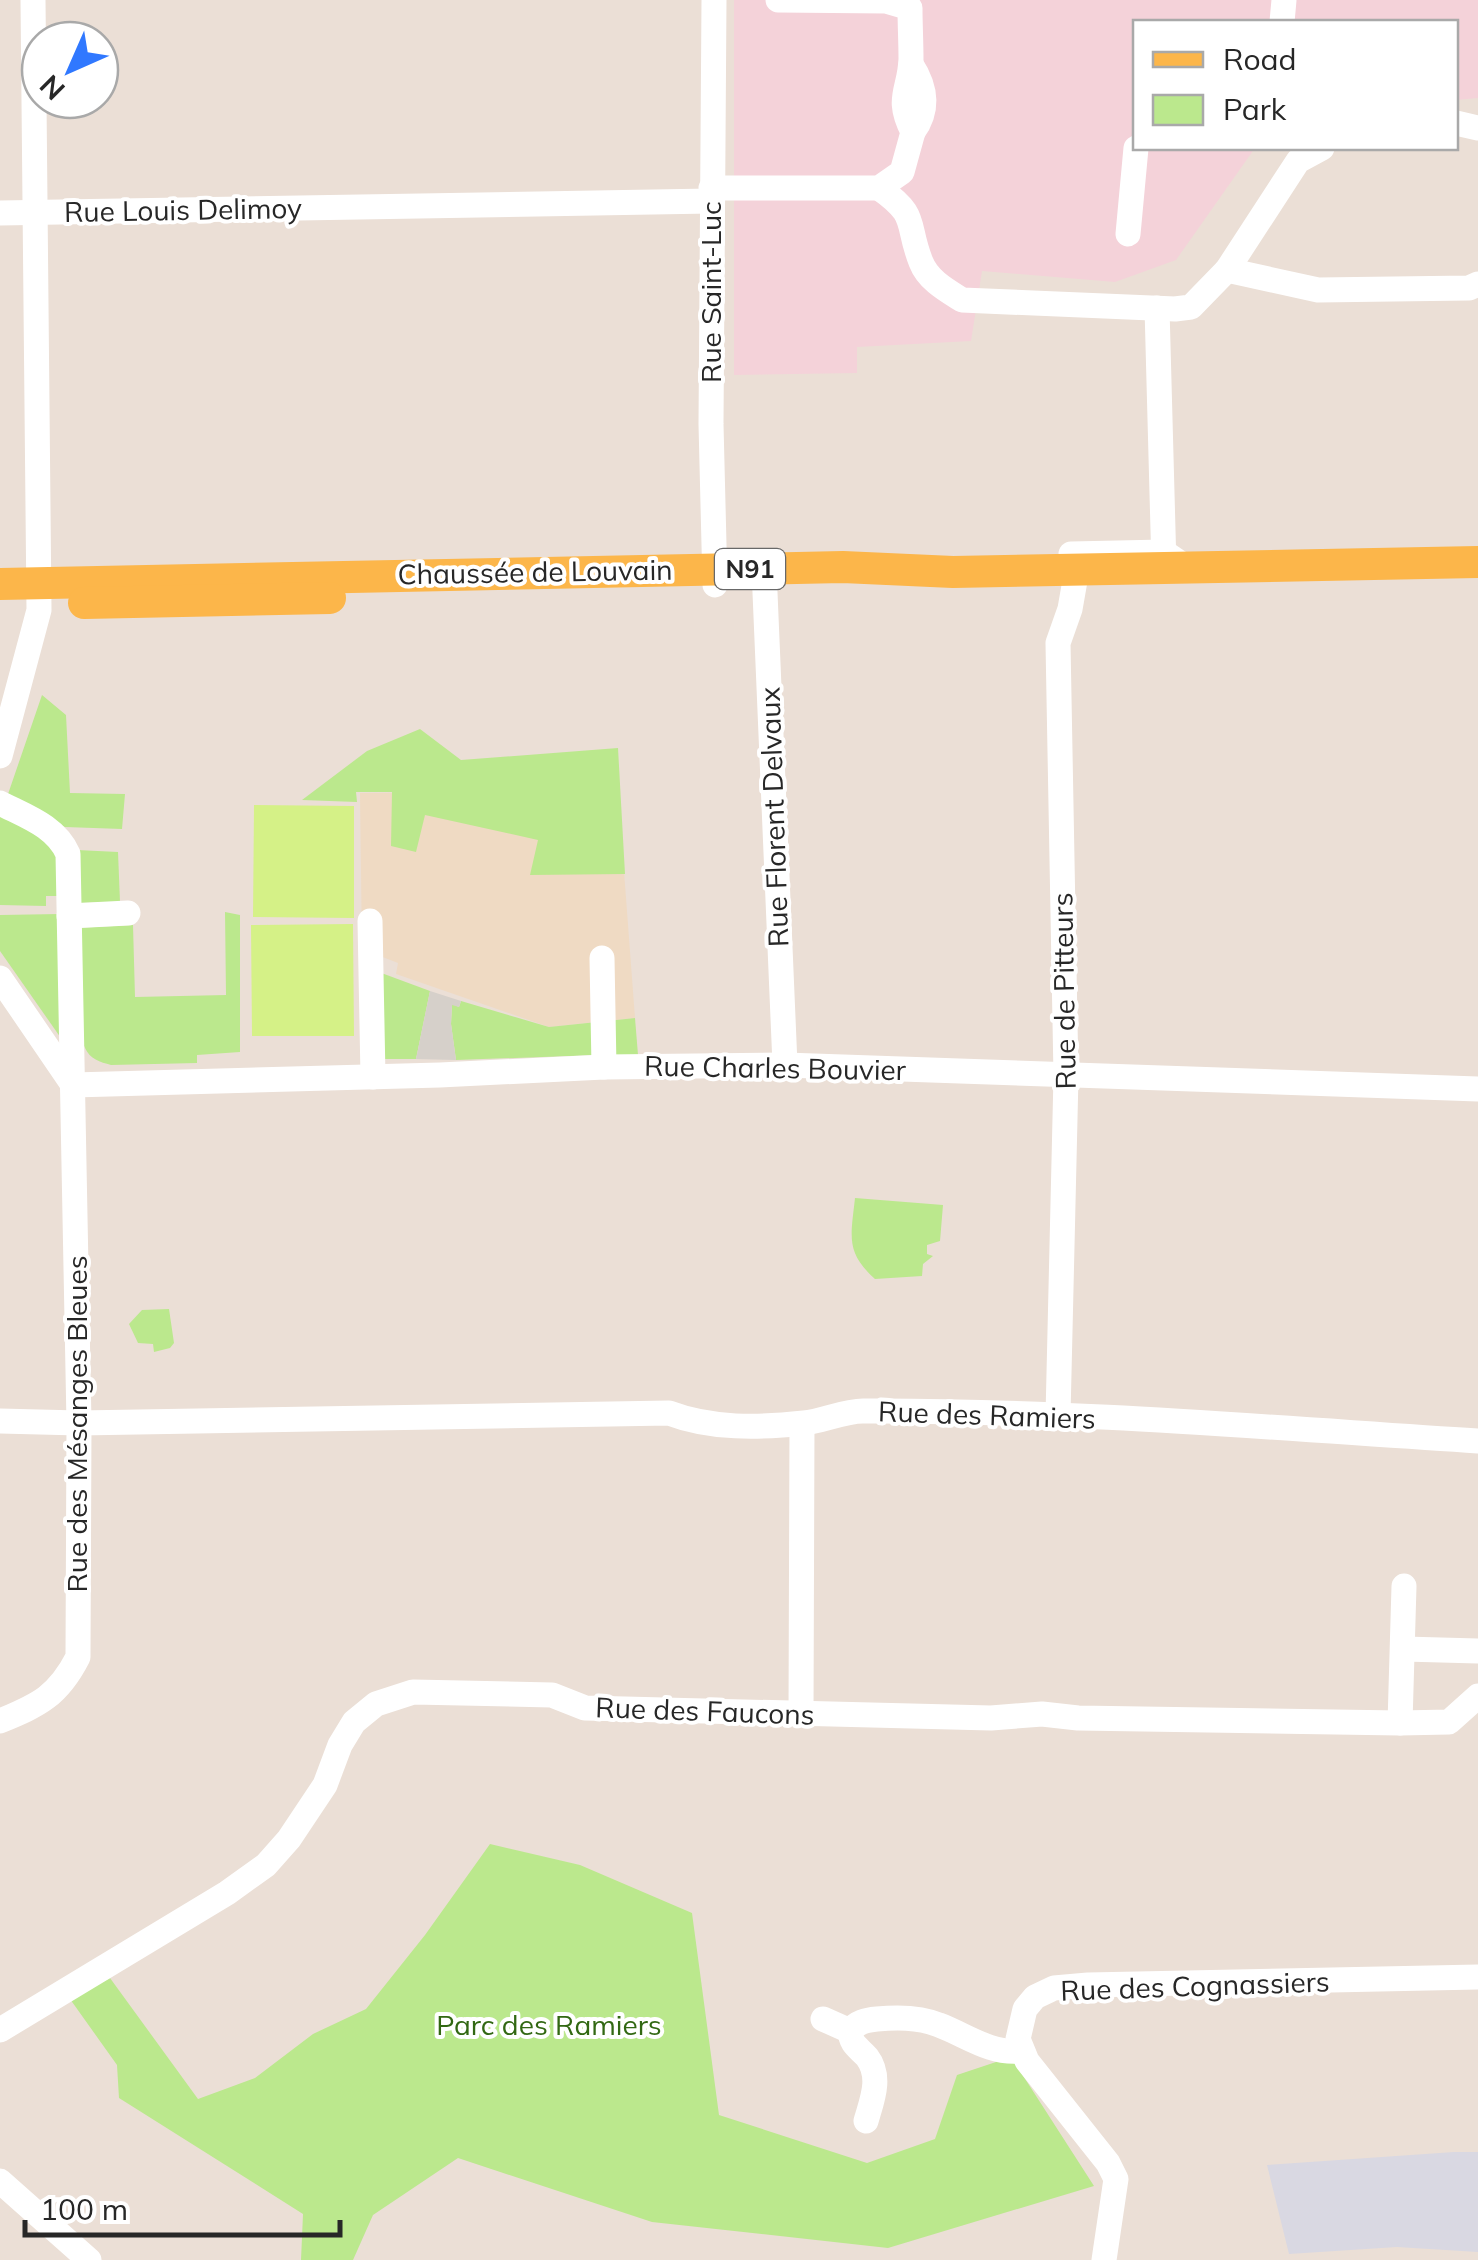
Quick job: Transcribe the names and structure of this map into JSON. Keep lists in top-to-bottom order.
{
  "streets": {
    "main road": ["N91", "Chaussée de Louvain"],
    "street": [
      "Rue Louis Delimoy",
      "Rue Saint-Luc",
      "Rue Florent Delvaux",
      "Rue de Pitteurs",
      "Rue Charles Bouvier",
      "Rue des Ramiers",
      "Rue des Mésanges Bleues",
      "Rue des Faucons",
      "Rue des Cognassiers"
    ]
  },
  "crossings": [
    ["Rue Louis Delimoy", "Rue Saint-Luc"],
    ["Rue Louis Delimoy", "Chaussée de Louvain"],
    ["Rue Saint-Luc", "Chaussée de Louvain"],
    ["Chaussée de Louvain", "Rue Florent Delvaux"],
    ["Chaussée de Louvain", "Rue de Pitteurs"],
    ["Rue Florent Delvaux", "Rue Charles Bouvier"],
    ["Rue de Pitteurs", "Rue Charles Bouvier"],
    ["Rue de Pitteurs", "Rue des Ramiers"],
    ["Rue Charles Bouvier", "Rue des Mésanges Bleues"],
    ["Rue des Ramiers", "Rue des Mésanges Bleues"]
  ],
  "parks": ["Parc des Ramiers"],
  "legend": ["Road", "Park"],
  "scale_bar": "100 m",
  "north": "bottom left"
}
